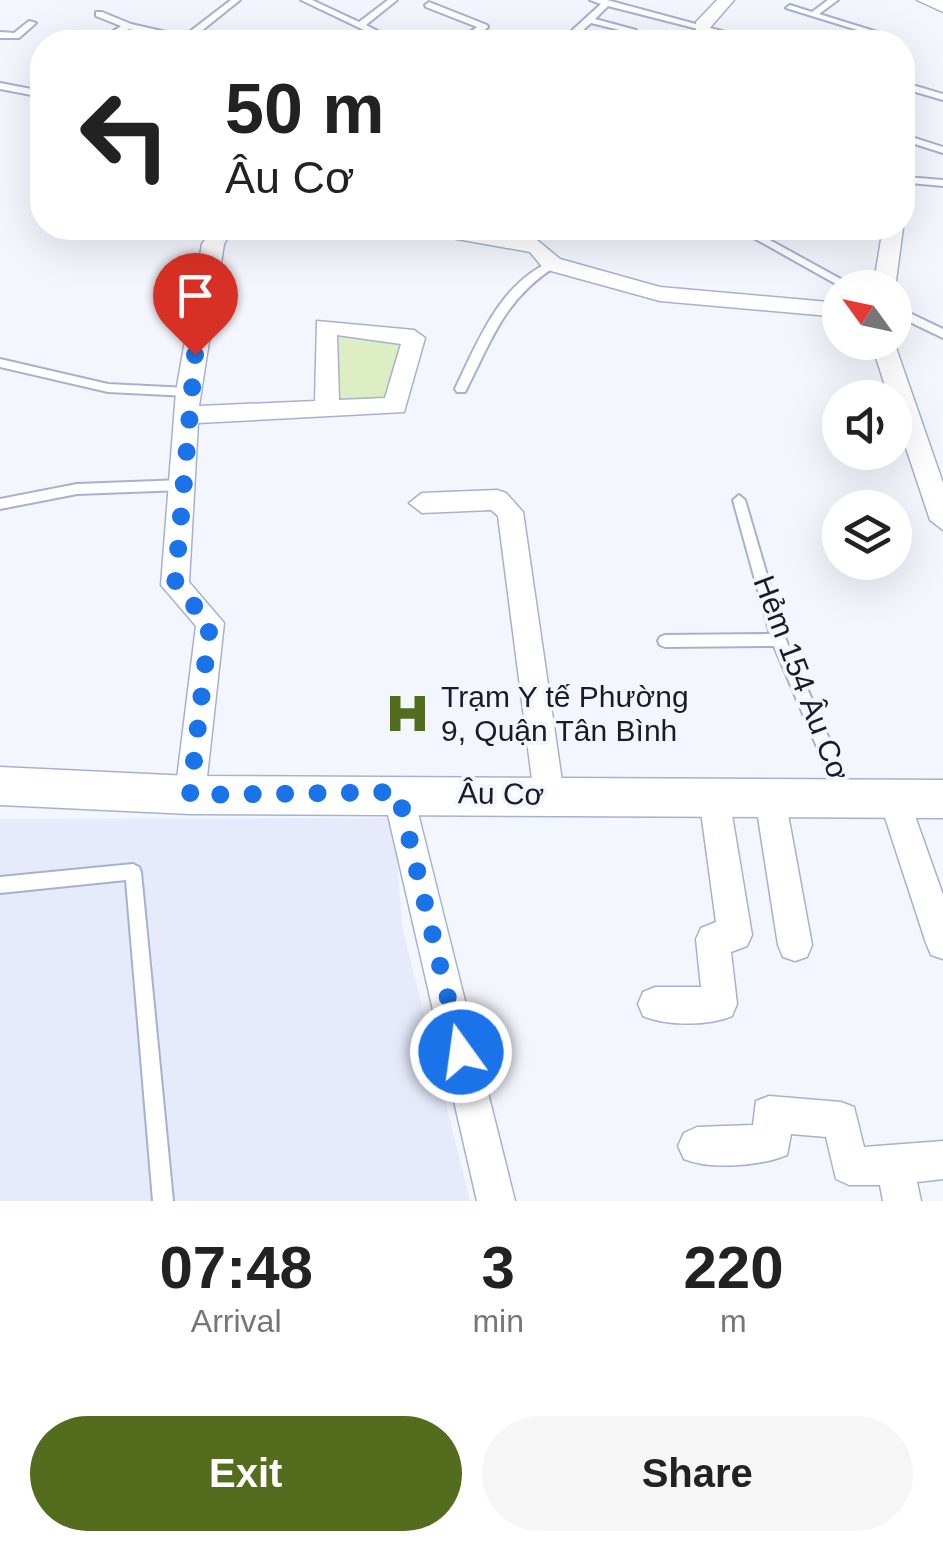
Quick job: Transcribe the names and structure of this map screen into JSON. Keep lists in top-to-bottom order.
{
  "streets": {
    "main road": ["Âu Cơ"],
    "lane": ["Hẻm 154 Âu Cơ"]
  },
  "crossings": [
    ["Hẻm 154 Âu Cơ", "Âu Cơ"]
  ],
  "places": {
    "hospital": ["Trạm Y tế Phường 9, Quận Tân Bình"]
  },
  "north": "top left",
  "page": {
    "turn": ["50 m", "Âu Cơ"],
    "eta": [
      "07:48",
      "Arrival",
      "3",
      "min",
      "220",
      "m"
    ],
    "buttons": ["Exit", "Share"]
  }
}
